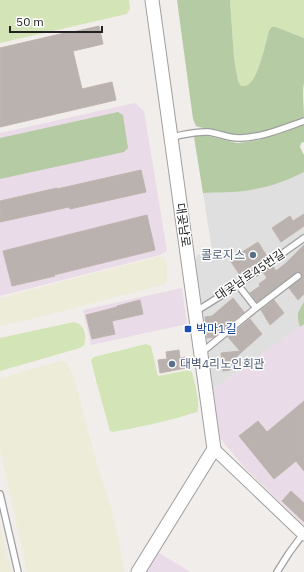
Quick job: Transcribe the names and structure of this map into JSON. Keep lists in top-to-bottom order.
{
  "streets": {
    "street": ["대곶남로"],
    "lane": ["대곶남로45번길"]
  },
  "crossings": [
    ["대곶남로", "대곶남로45번길"]
  ],
  "places": {
    "other": ["콜로지스", "대벽4리노인회관"],
    "transit": ["박마1길"]
  },
  "scale_bar": "50 m"
}
